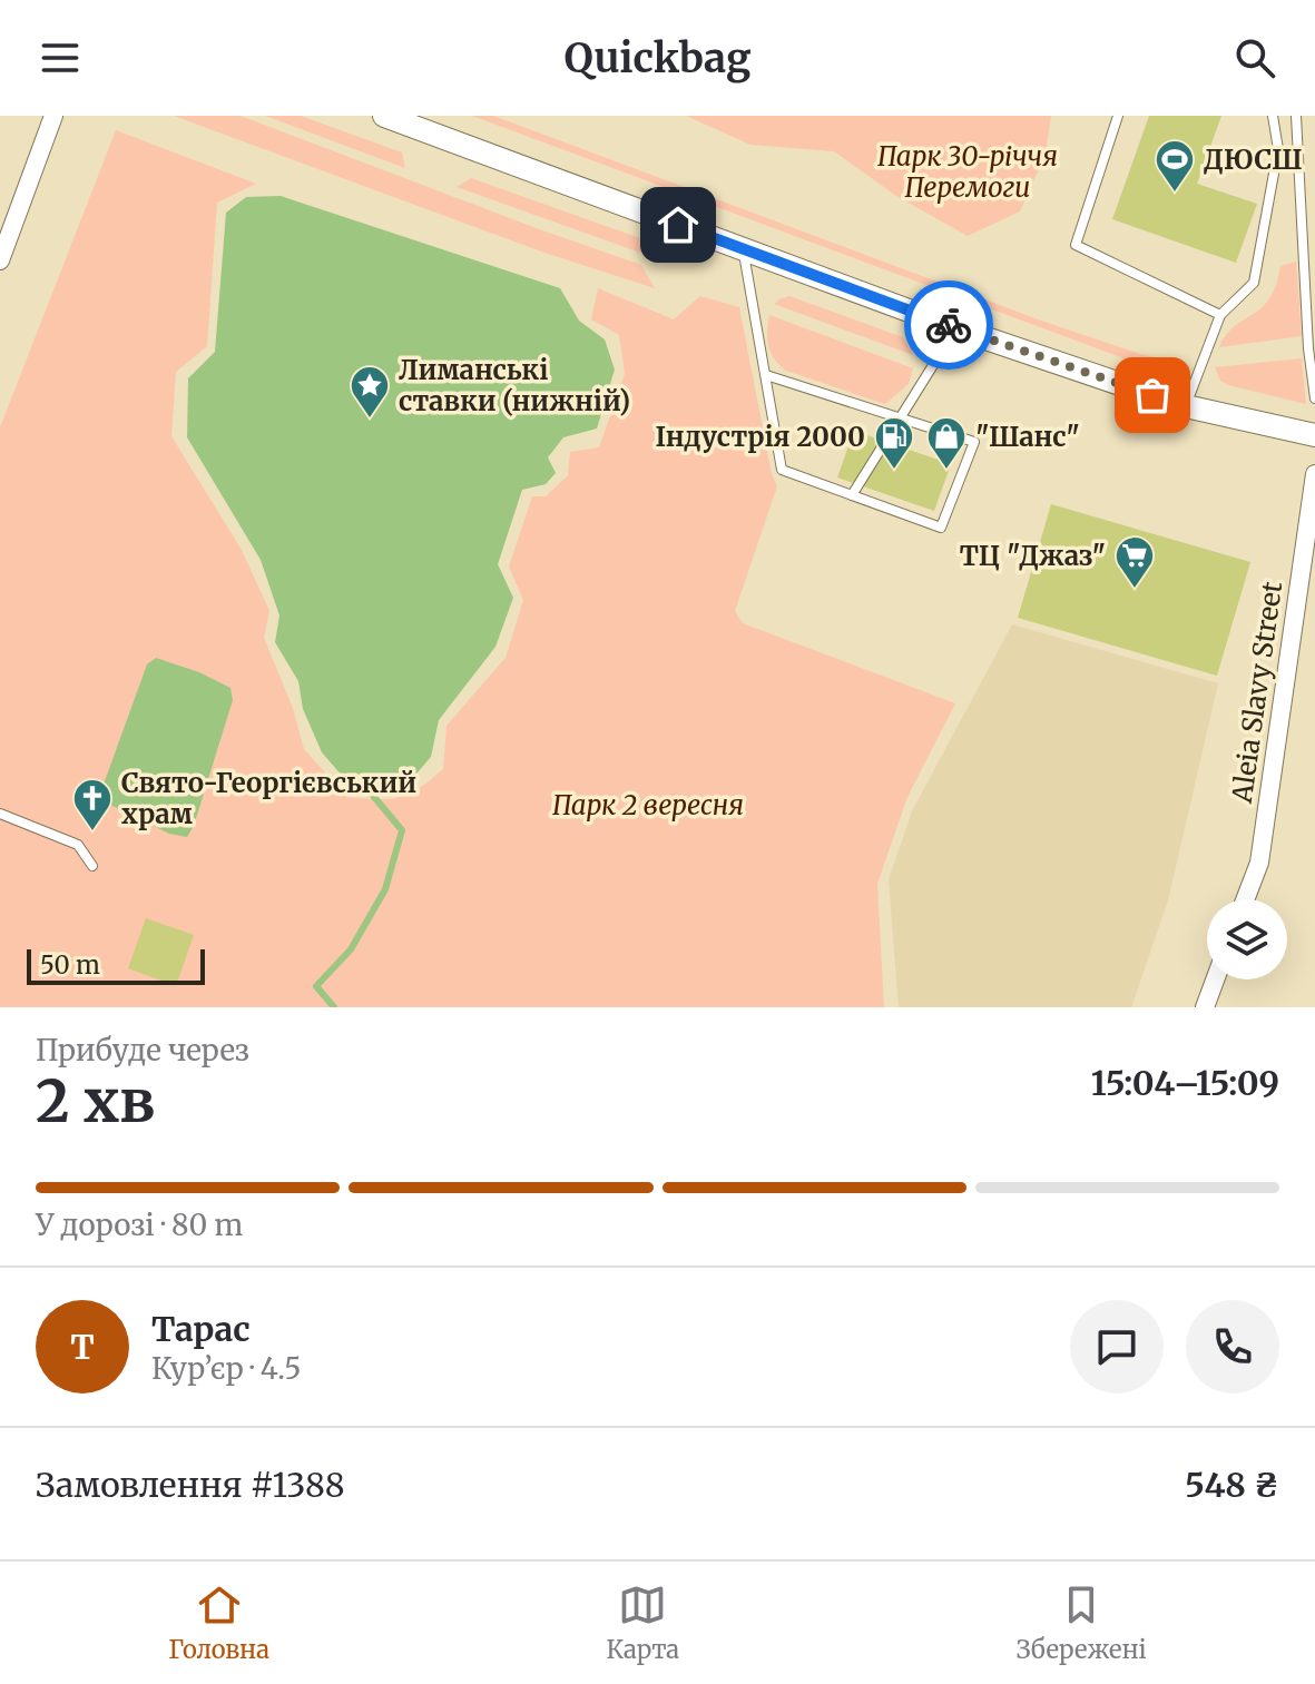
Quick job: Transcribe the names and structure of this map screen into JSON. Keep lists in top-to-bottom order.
{
  "streets": {
    "street": ["Aleia Slavy Street"]
  },
  "parks": ["Парк 30-річчя Перемоги", "Парк 2 вересня"],
  "places": {
    "sports": ["ДЮСШ"],
    "place": ["Лиманські ставки (нижній)"],
    "fuel station": ["Індустрія 2000"],
    "shop": ["\"Шанс\""],
    "supermarket": ["ТЦ \"Джаз\""],
    "church": ["Свято-Георгієвський храм"]
  },
  "scale_bar": "50 m",
  "page": {
    "header": "Quickbag",
    "scale": "50 m",
    "heading": ["2 хв", "Прибуде через", "15:04–15:09"],
    "panel": [
      "Тарас",
      "Кур’єр · 4.5",
      "Замовлення #1388",
      "548 ₴"
    ],
    "bar": "У дорозі · 80 m",
    "round": "Т",
    "tabs": ["Головна", "Карта", "Збережені"]
  }
}
